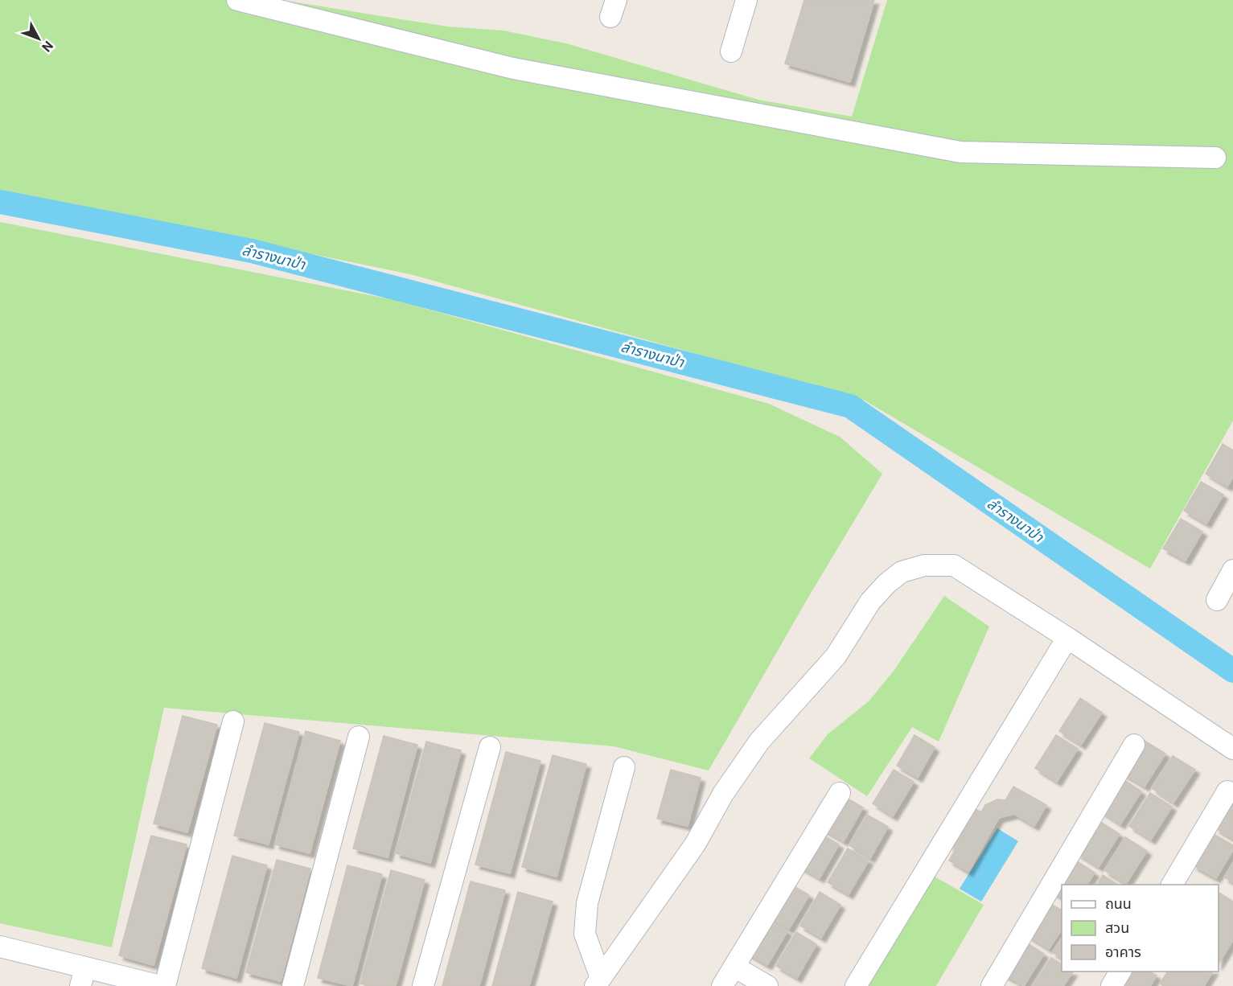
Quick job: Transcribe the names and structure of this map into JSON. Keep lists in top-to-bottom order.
{
  "water": ["ลำรางนาป่า"],
  "legend": ["ถนน", "สวน", "อาคาร"],
  "north": "bottom right"
}
